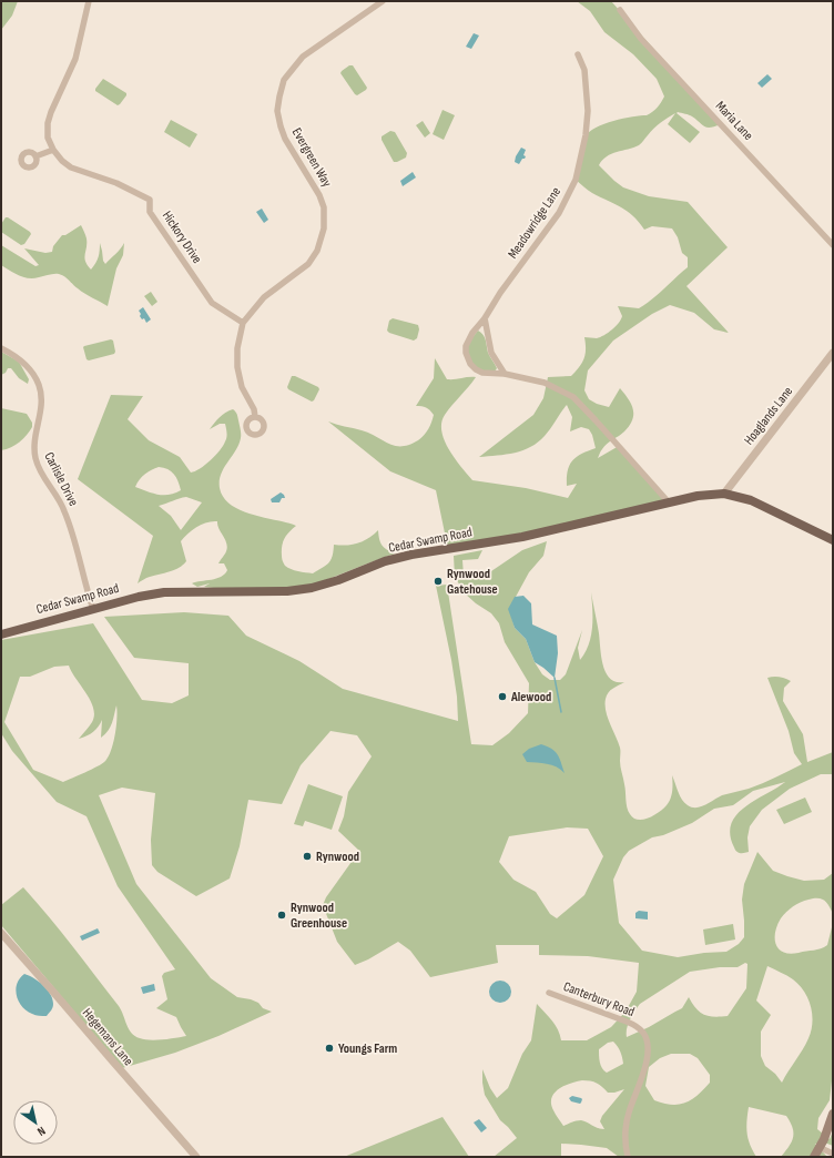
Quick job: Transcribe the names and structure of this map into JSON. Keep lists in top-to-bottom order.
{
  "streets": {
    "main road": ["Cedar Swamp Road"],
    "street": [
      "Maria Lane",
      "Evergreen Way",
      "Meadowridge Lane",
      "Hickory Drive",
      "Hoaglands Lane",
      "Carlisle Drive",
      "Canterbury Road",
      "Hegemans Lane"
    ]
  },
  "crossings": [
    ["Evergreen Way", "Hickory Drive"],
    ["Meadowridge Lane", "Cedar Swamp Road"],
    ["Hoaglands Lane", "Cedar Swamp Road"],
    ["Carlisle Drive", "Cedar Swamp Road"]
  ],
  "places": [
    "Rynwood Gatehouse",
    "Alewood",
    "Rynwood",
    "Rynwood Greenhouse",
    "Youngs Farm"
  ],
  "north": "bottom right"
}
